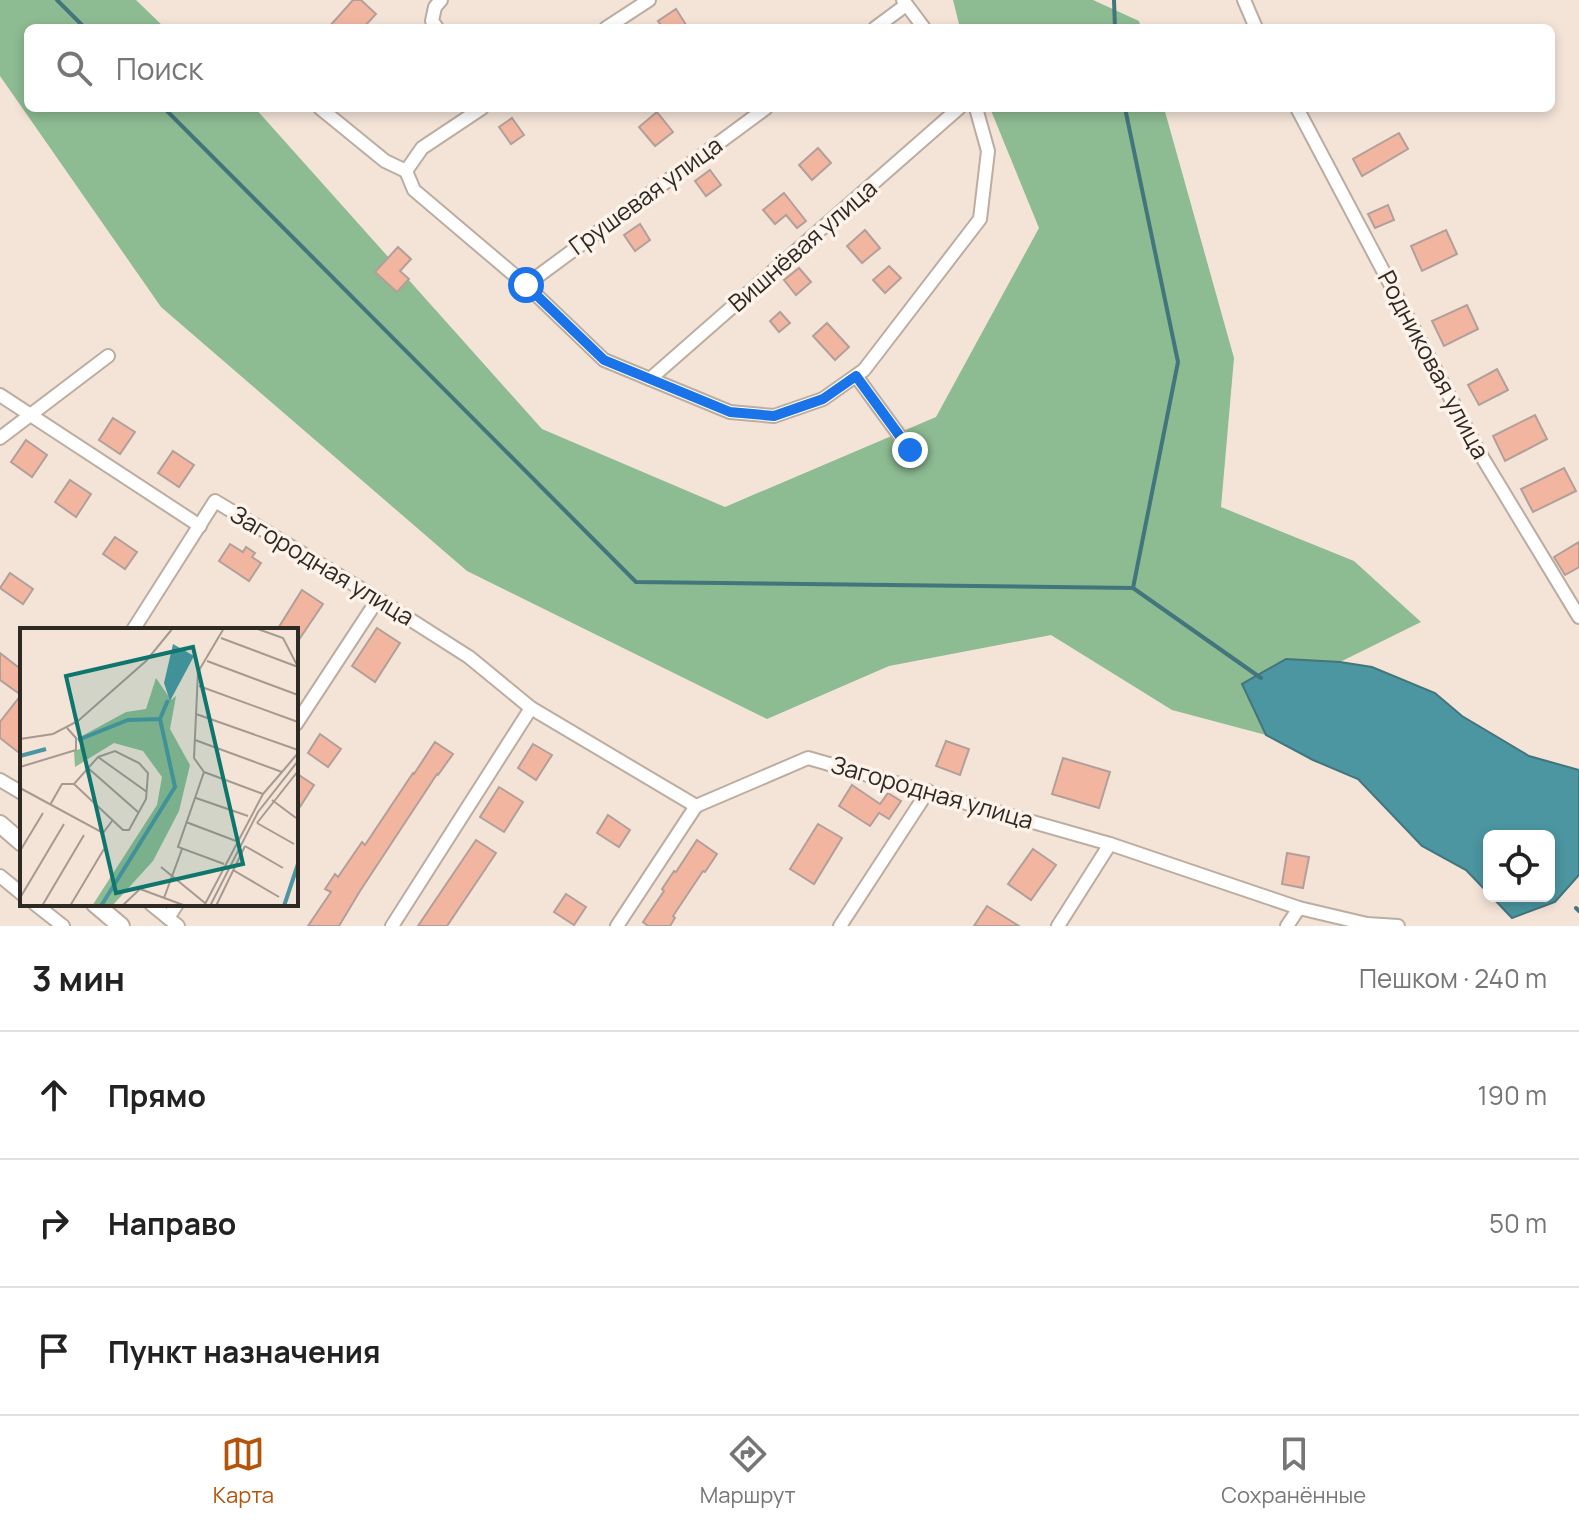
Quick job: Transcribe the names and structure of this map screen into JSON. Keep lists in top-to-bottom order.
{
  "streets": {
    "street": [
      "Грушевая улица",
      "Вишнёвая улица",
      "Родниковая улица",
      "Загородная улица"
    ]
  },
  "page": {
    "search": "Поиск",
    "heading": ["3 мин", "Пешком · 240 m"],
    "list": [
      ["Прямо", "190 m"],
      ["Направо", "50 m"],
      "Пункт назначения"
    ],
    "nav": ["Карта", "Маршрут", "Сохранённые"]
  }
}
